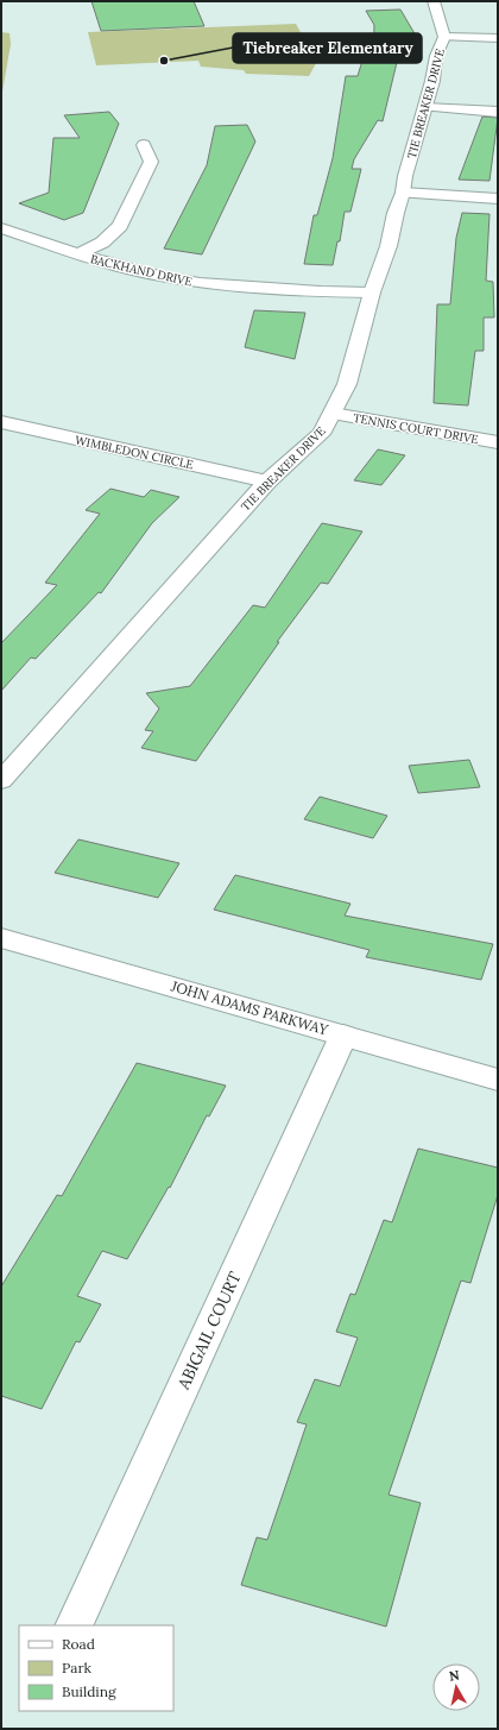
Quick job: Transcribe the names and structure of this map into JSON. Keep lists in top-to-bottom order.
{
  "streets": {
    "street": [
      "TIE BREAKER DRIVE",
      "BACKHAND DRIVE",
      "TENNIS COURT DRIVE",
      "WIMBLEDON CIRCLE",
      "JOHN ADAMS PARKWAY",
      "ABIGAIL COURT"
    ]
  },
  "crossings": [
    ["TIE BREAKER DRIVE", "BACKHAND DRIVE"],
    ["TIE BREAKER DRIVE", "TENNIS COURT DRIVE"],
    ["TIE BREAKER DRIVE", "WIMBLEDON CIRCLE"],
    ["JOHN ADAMS PARKWAY", "ABIGAIL COURT"]
  ],
  "places": ["Tiebreaker Elementary"],
  "legend": ["Road", "Park", "Building"],
  "north": "top"
}
